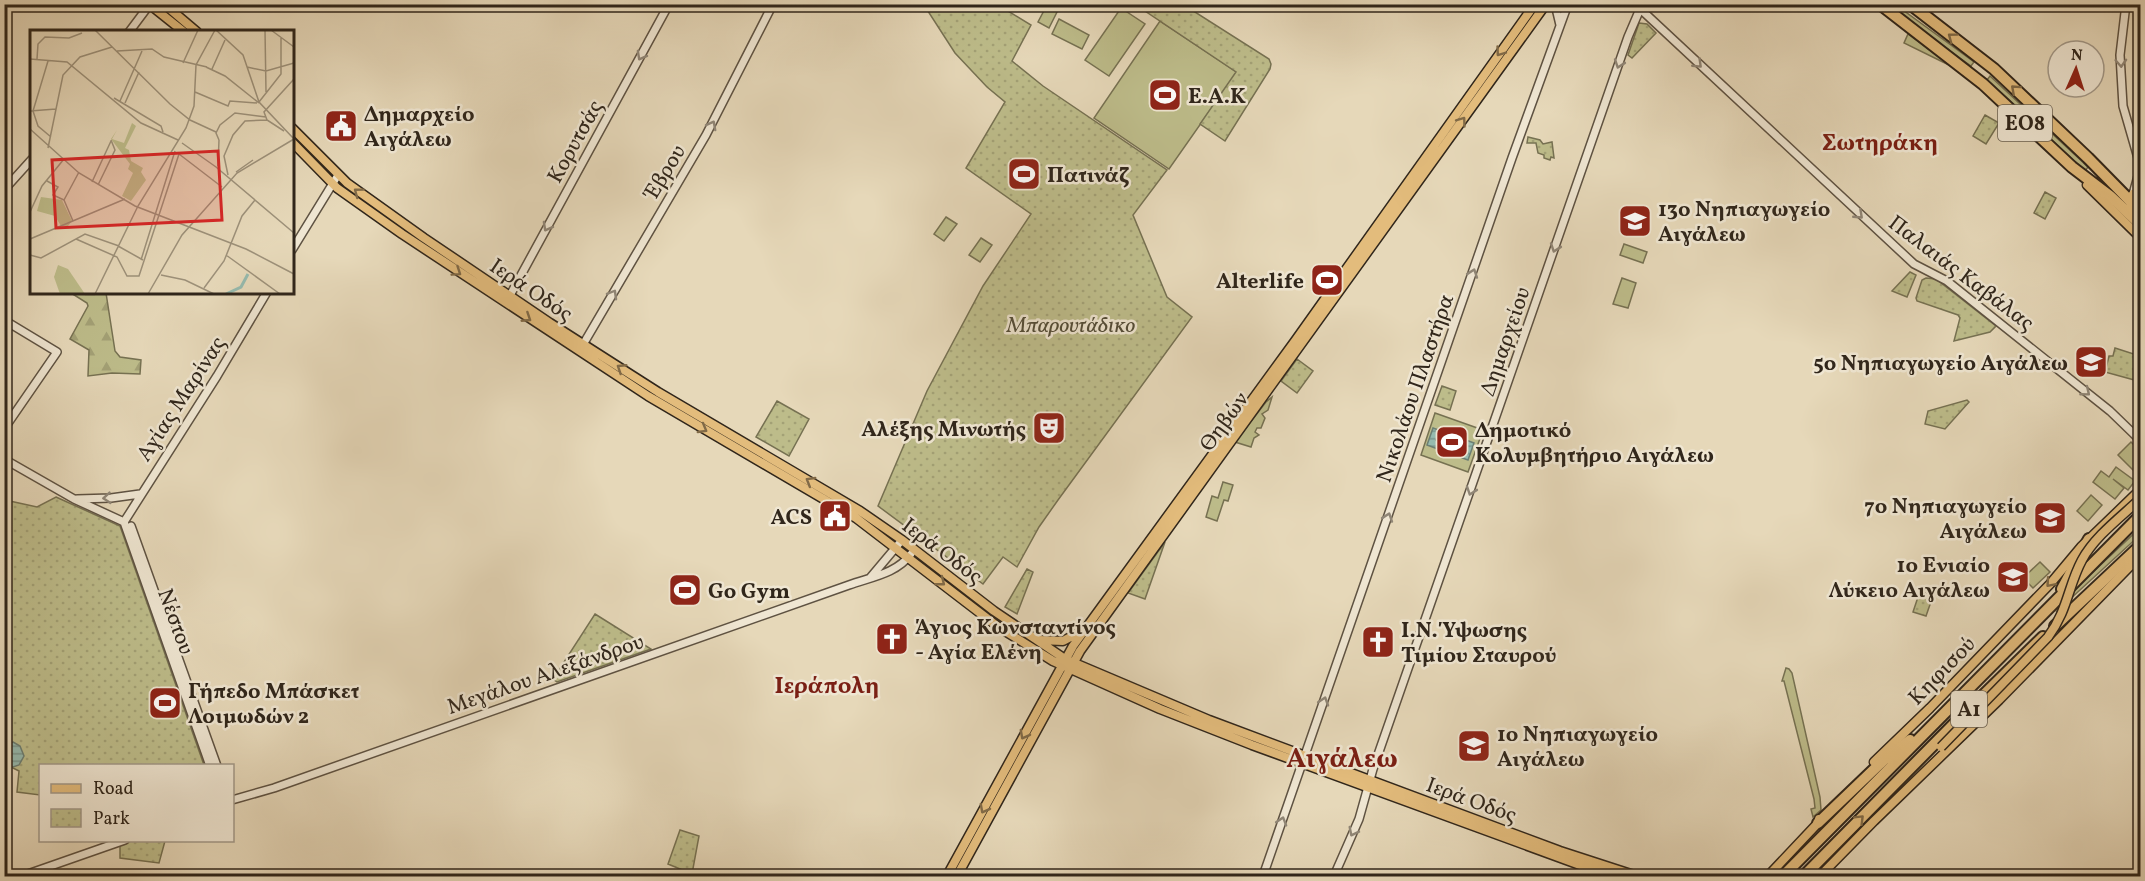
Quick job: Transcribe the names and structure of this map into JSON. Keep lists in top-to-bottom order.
{
  "streets": {
    "highway": ["ΕΟ8", "Α1"],
    "main road": ["Ιερά Οδός", "Θηβών", "Κηφισού"],
    "street": [
      "Κορυτσάς",
      "Έβρου",
      "Παλαιάς Καβάλας",
      "Δημαρχείου",
      "Νικολάου Πλαστήρα",
      "Αγίας Μαρίνας",
      "Νέστου",
      "Μεγάλου Αλεξάνδρου"
    ]
  },
  "crossings": [
    ["Κορυτσάς", "Ιερά Οδός"],
    ["Έβρου", "Ιερά Οδός"],
    ["Παλαιάς Καβάλας", "Δημαρχείου"],
    ["Ιερά Οδός", "Δημαρχείου"],
    ["Ιερά Οδός", "Νικολάου Πλαστήρα"],
    ["Ιερά Οδός", "Θηβών"],
    ["Ιερά Οδός", "Μεγάλου Αλεξάνδρου"],
    ["Αγίας Μαρίνας", "Νέστου"]
  ],
  "one_way": [
    "Κορυτσάς",
    "Έβρου",
    "Παλαιάς Καβάλας",
    "Δημαρχείου",
    "Νικολάου Πλαστήρα"
  ],
  "districts": ["Σωτηράκη", "Ιεράπολη", "Αιγάλεω"],
  "parks": ["Μπαρουτάδικο"],
  "places": {
    "sports": [
      "E.A.K",
      "Πατινάζ",
      "Alterlife",
      "Δημοτικό Κολυμβητήριο Αιγάλεω",
      "Go Gym",
      "Γήπεδο Μπάσκετ Λοιμωδών 2"
    ],
    "public building": ["Δημαρχείο Αιγάλεω", "ACS"],
    "school or university": [
      "13ο Νηπιαγωγείο Αιγάλεω",
      "5ο Νηπιαγωγείο Αιγάλεω",
      "7ο Νηπιαγωγείο Αιγάλεω",
      "1ο Ενιαίο Λύκειο Αιγάλεω",
      "1ο Νηπιαγωγείο Αιγάλεω"
    ],
    "theatre": ["Αλέξης Μινωτής"],
    "church": ["Άγιος Κωνσταντίνος - Αγία Ελένη", "Ι.Ν. Ύψωσης Τιμίου Σταυρού"]
  },
  "legend": ["Road", "Park"],
  "north": "top"
}
